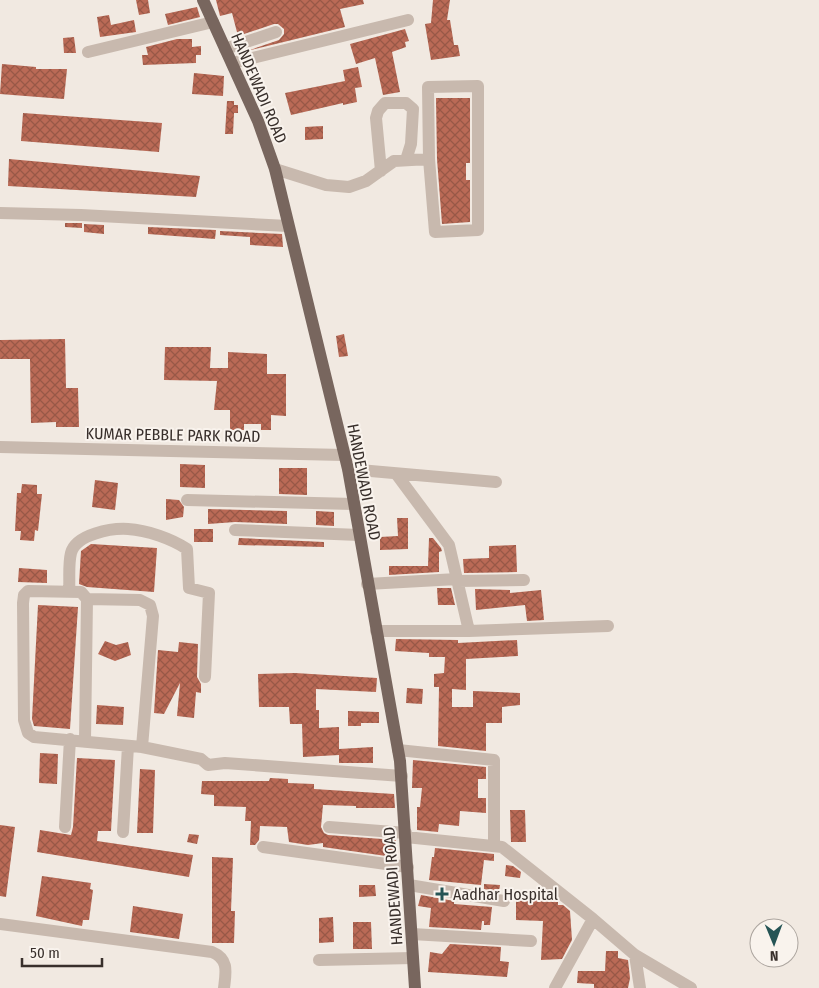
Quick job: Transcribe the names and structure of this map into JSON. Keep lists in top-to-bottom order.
{
  "streets": {
    "main road": ["HANDEWADI ROAD"],
    "street": ["KUMAR PEBBLE PARK ROAD"]
  },
  "crossings": [
    ["HANDEWADI ROAD", "KUMAR PEBBLE PARK ROAD"]
  ],
  "places": {
    "health": ["Aadhar Hospital"]
  },
  "scale_bar": "50 m",
  "north": "bottom"
}
